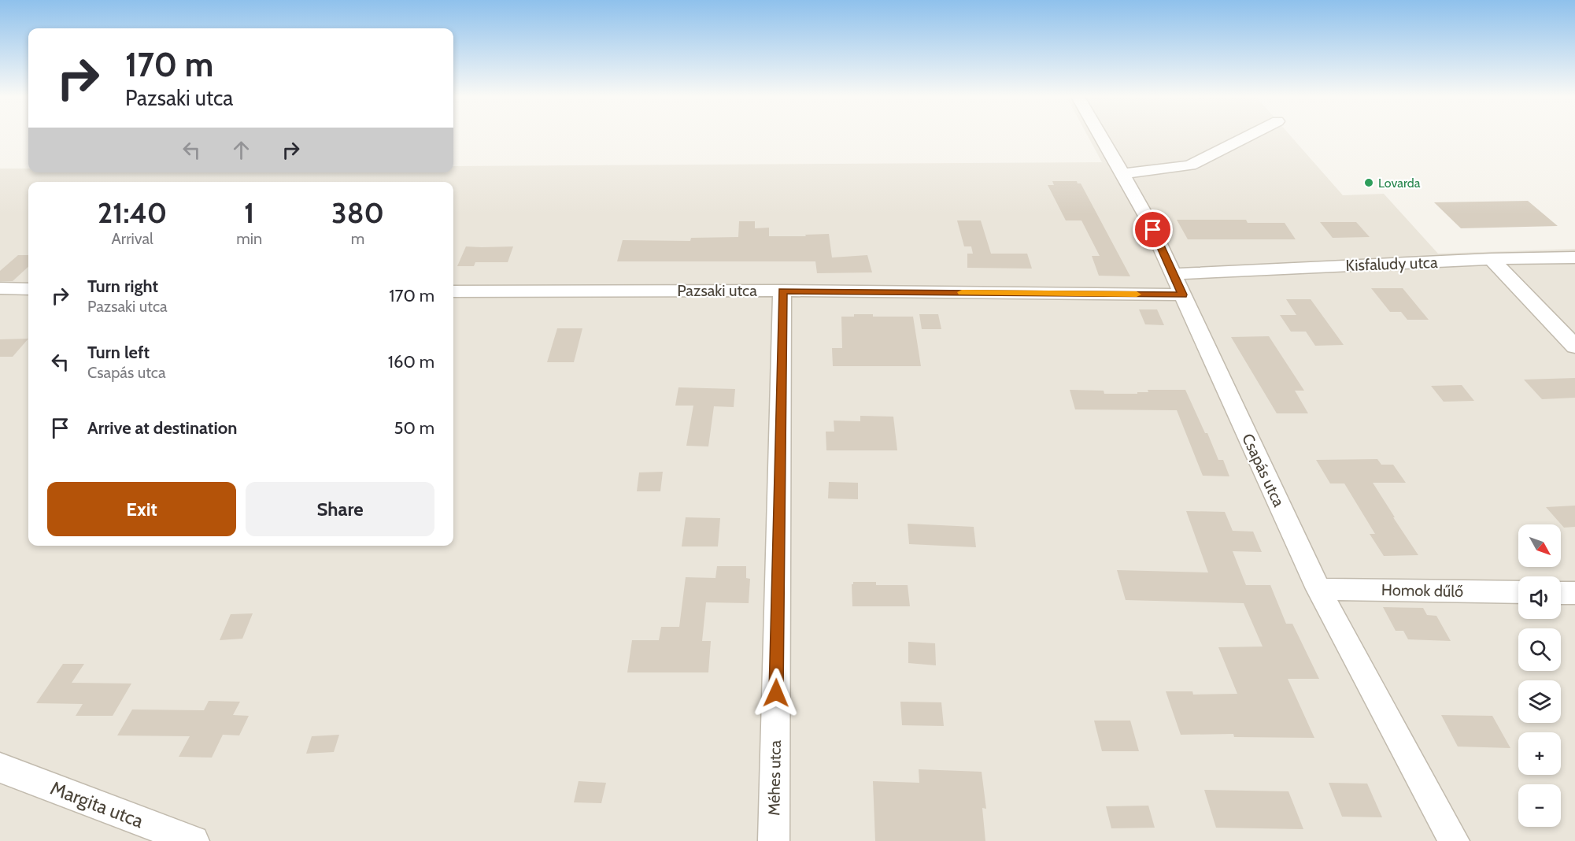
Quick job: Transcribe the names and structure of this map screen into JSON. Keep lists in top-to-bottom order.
{
  "streets": {
    "street": [
      "Kisfaludy utca",
      "Pazsaki utca",
      "Csapás utca",
      "Homok dűlő",
      "Méhes utca",
      "Margita utca"
    ]
  },
  "crossings": [
    ["Kisfaludy utca", "Pazsaki utca"],
    ["Kisfaludy utca", "Csapás utca"],
    ["Pazsaki utca", "Csapás utca"],
    ["Pazsaki utca", "Méhes utca"],
    ["Csapás utca", "Homok dűlő"]
  ],
  "places": ["Lovarda"],
  "north": "bottom right",
  "page": {
    "turn": ["170 m", "Pazsaki utca"],
    "eta": [
      "21:40",
      "Arrival",
      "1",
      "min",
      "380",
      "m"
    ],
    "list": [
      {
        "name": "Turn right",
        "note": "Pazsaki utca",
        "value": "170 m"
      },
      {
        "name": "Turn left",
        "note": "Csapás utca",
        "value": "160 m"
      },
      {
        "name": "Arrive at destination",
        "value": "50 m"
      }
    ],
    "buttons": ["Exit", "Share"],
    "map_buttons": ["+", "−"]
  }
}
